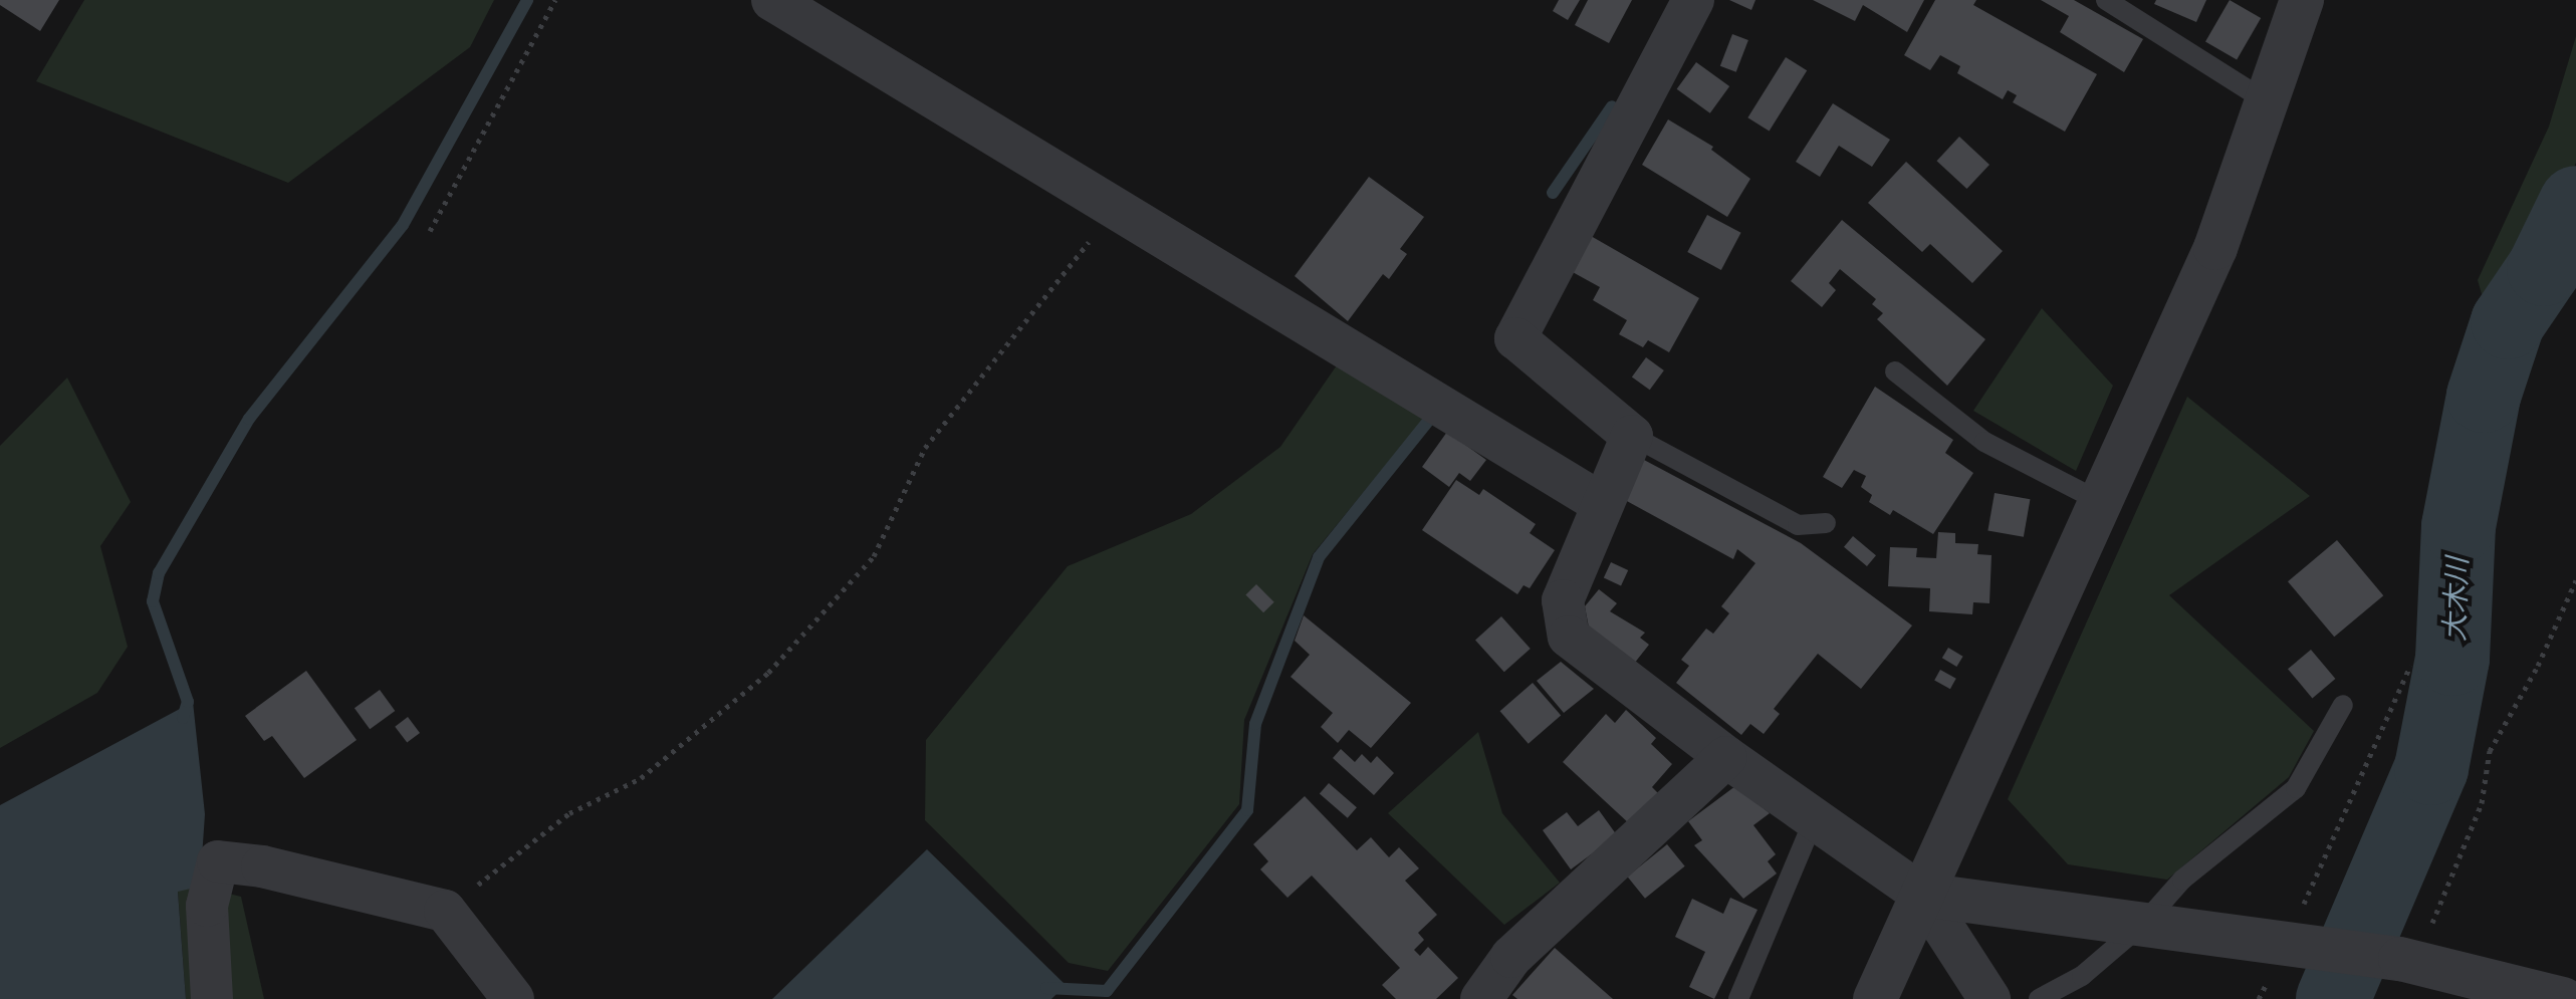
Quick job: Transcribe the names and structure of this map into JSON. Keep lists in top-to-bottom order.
{
  "water": ["大木川"]
}
